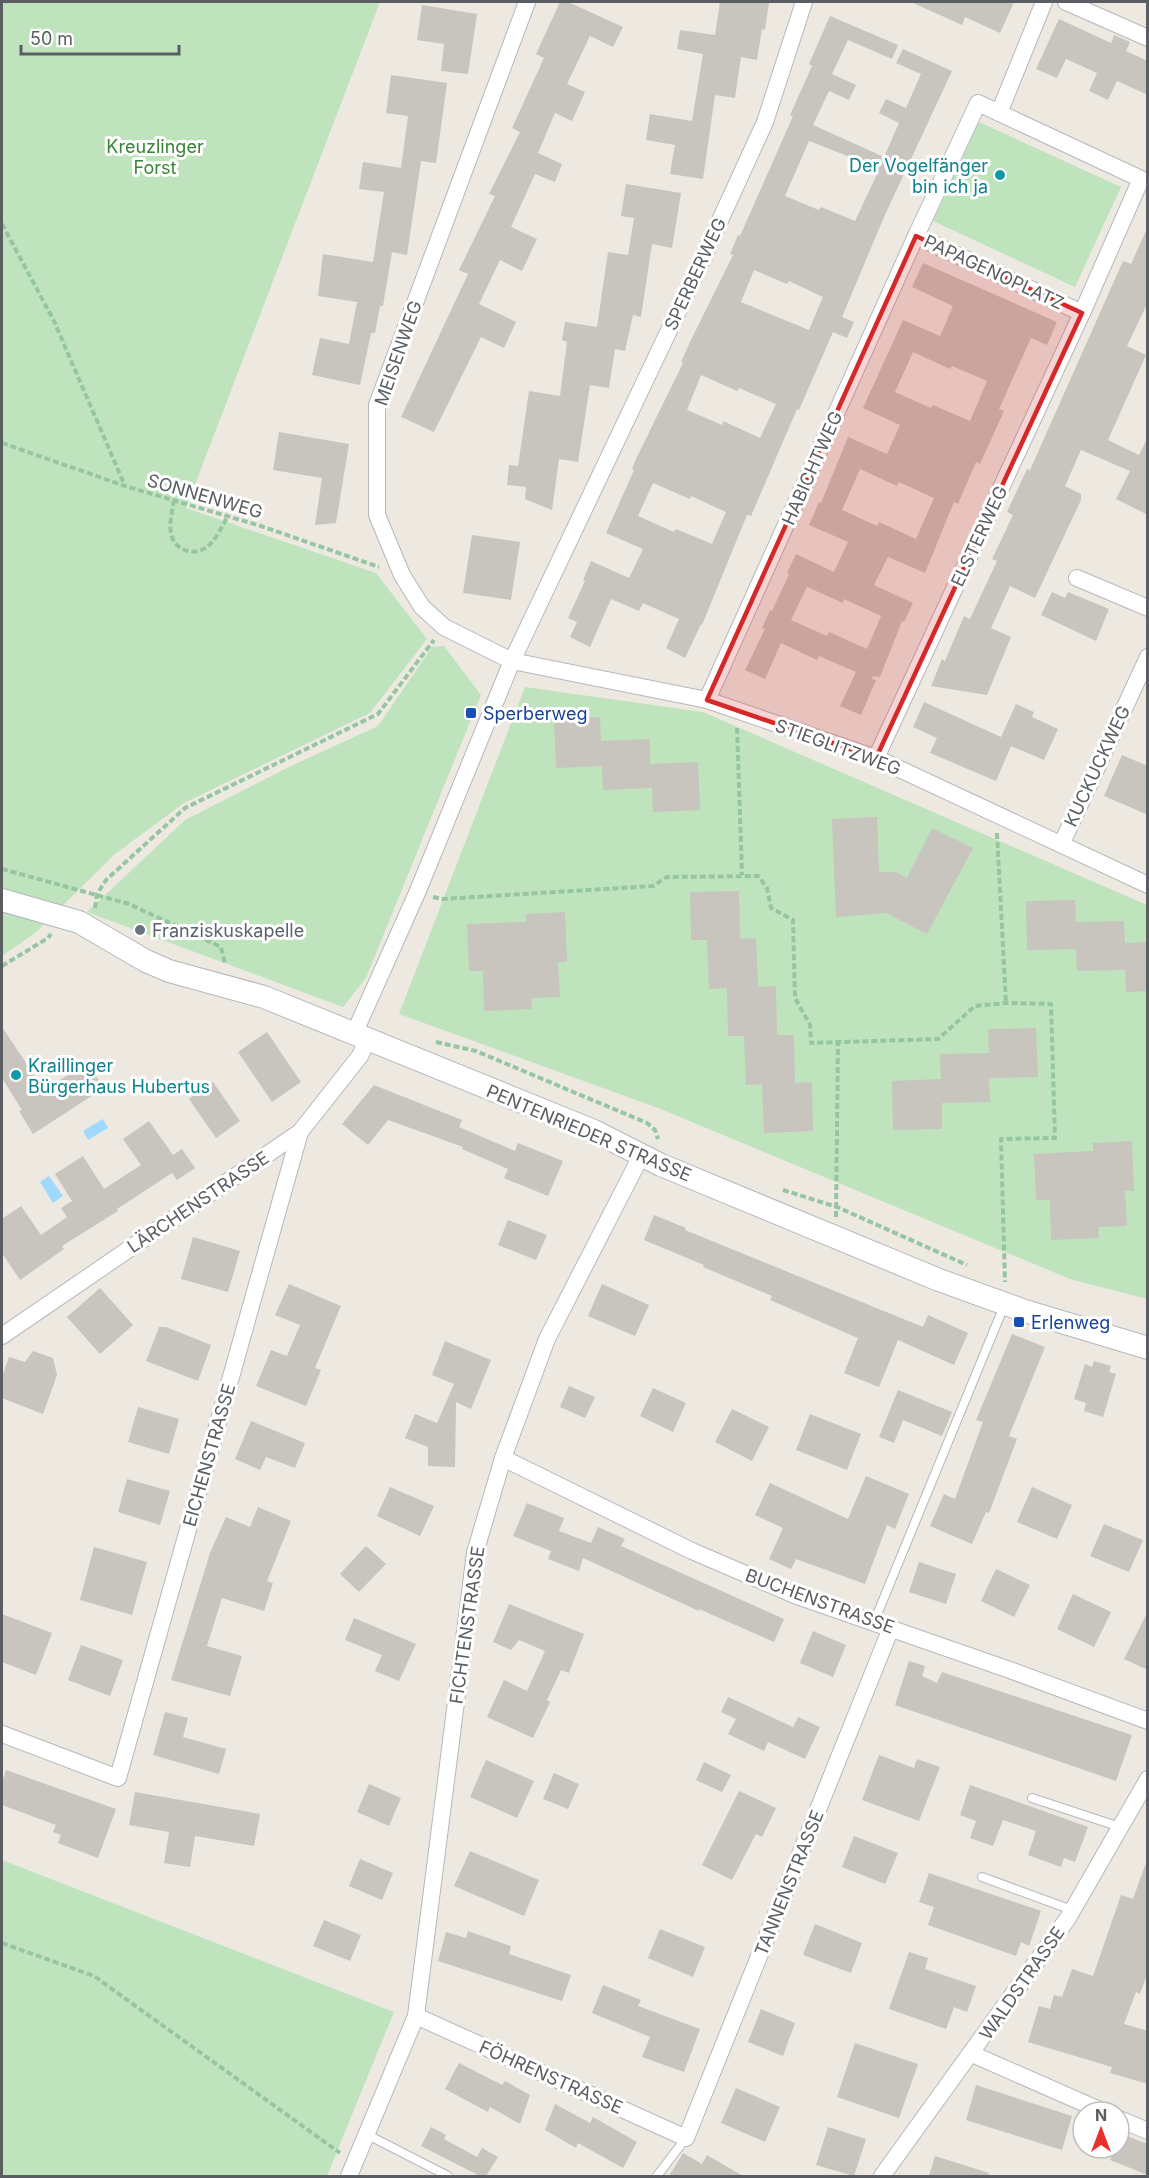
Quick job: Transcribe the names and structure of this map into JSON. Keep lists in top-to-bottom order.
{
  "streets": {
    "street": [
      "PAPAGENOPLATZ",
      "SPERBERWEG",
      "MEISENWEG",
      "HABICHTWEG",
      "ELSTERWEG",
      "STIEGLITZWEG",
      "KUCKUCKWEG",
      "PENTENRIEDER STRASSE",
      "LÄRCHENSTRASSE",
      "EICHENSTRASSE",
      "BUCHENSTRASSE",
      "FICHTENSTRASSE",
      "TANNENSTRASSE",
      "WALDSTRASSE",
      "FÖHRENSTRASSE"
    ],
    "path": ["SONNENWEG"]
  },
  "crossings": [
    ["PAPAGENOPLATZ", "HABICHTWEG"],
    ["PAPAGENOPLATZ", "ELSTERWEG"],
    ["SPERBERWEG", "MEISENWEG"],
    ["SPERBERWEG", "STIEGLITZWEG"],
    ["SPERBERWEG", "PENTENRIEDER STRASSE"],
    ["SPERBERWEG", "LÄRCHENSTRASSE"],
    ["MEISENWEG", "SONNENWEG"],
    ["MEISENWEG", "STIEGLITZWEG"],
    ["HABICHTWEG", "STIEGLITZWEG"],
    ["ELSTERWEG", "STIEGLITZWEG"],
    ["STIEGLITZWEG", "KUCKUCKWEG"],
    ["PENTENRIEDER STRASSE", "LÄRCHENSTRASSE"],
    ["PENTENRIEDER STRASSE", "FICHTENSTRASSE"],
    ["LÄRCHENSTRASSE", "EICHENSTRASSE"],
    ["BUCHENSTRASSE", "FICHTENSTRASSE"],
    ["BUCHENSTRASSE", "TANNENSTRASSE"],
    ["FICHTENSTRASSE", "FÖHRENSTRASSE"],
    ["TANNENSTRASSE", "FÖHRENSTRASSE"]
  ],
  "parks": ["Kreuzlinger Forst"],
  "places": {
    "other": ["Der Vogelfänger bin ich ja", "Franziskuskapelle", "Kraillinger Bürgerhaus Hubertus"],
    "transit": ["Sperberweg", "Erlenweg"]
  },
  "scale_bar": "50 m",
  "north": "top"
}
